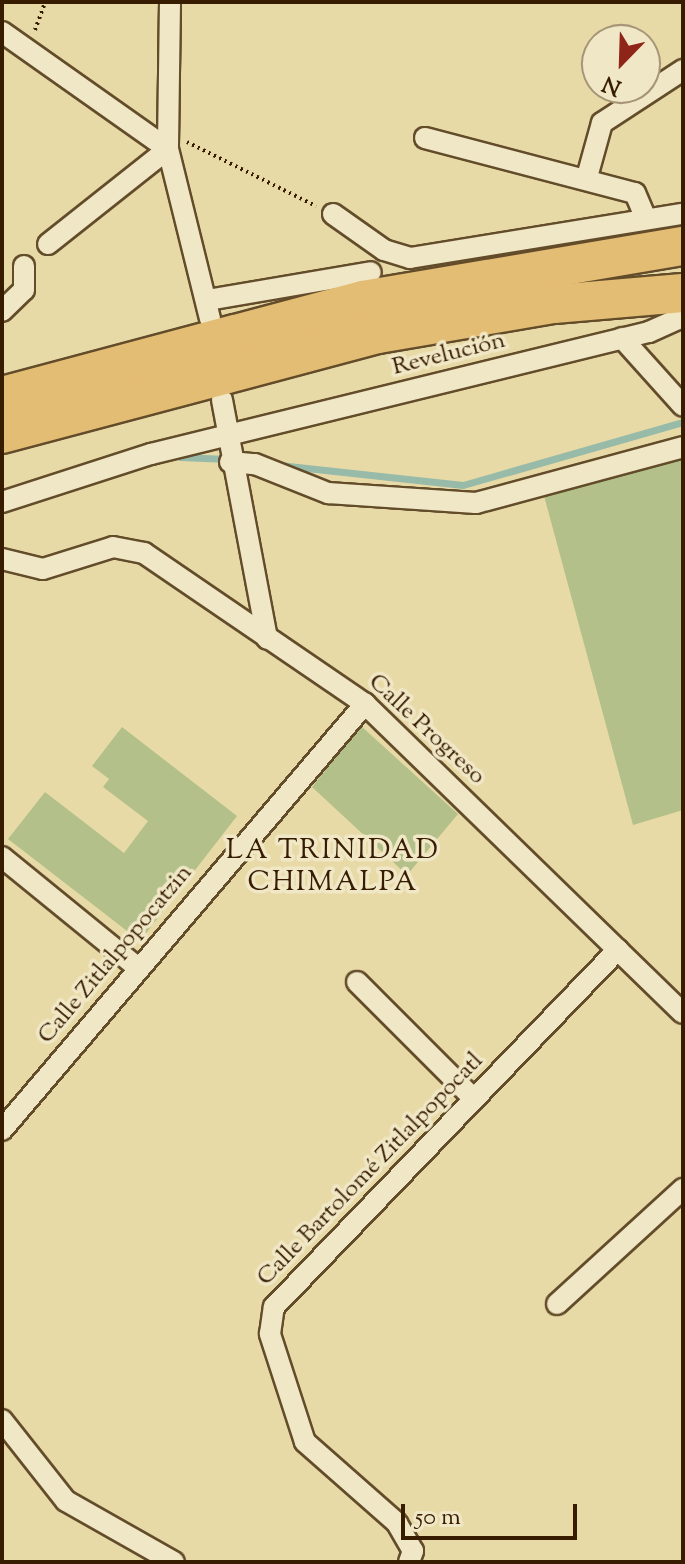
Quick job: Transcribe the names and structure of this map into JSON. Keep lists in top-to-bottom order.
{
  "streets": {
    "street": [
      "Revelución",
      "Calle Progreso",
      "Calle Zitlalpopocatzin",
      "Calle Bartolomé Zitlalpopocatl"
    ]
  },
  "crossings": [
    ["Calle Progreso", "Calle Zitlalpopocatzin"],
    ["Calle Progreso", "Calle Bartolomé Zitlalpopocatl"]
  ],
  "districts": ["LA TRINIDAD CHIMALPA"],
  "scale_bar": "50 m",
  "north": "bottom left"
}
